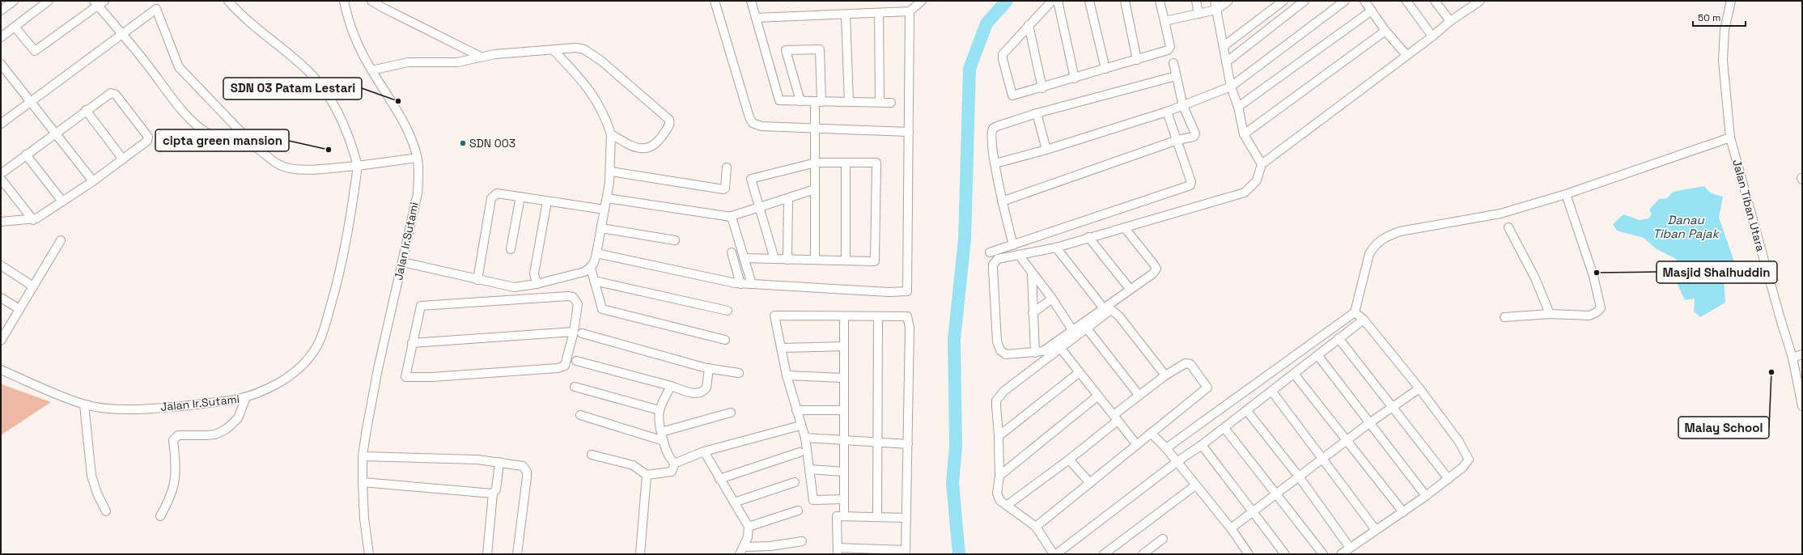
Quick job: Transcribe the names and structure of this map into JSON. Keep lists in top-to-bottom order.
{
  "streets": {
    "street": ["Jalan Tiban Utara", "Jalan Ir.Sutami"]
  },
  "water": ["Danau Tiban Pajak"],
  "places": [
    "SDN 03 Patam Lestari",
    "SDN 003",
    "cipta green mansion",
    "Masjid Shalhuddin",
    "Malay School"
  ],
  "scale_bar": "50 m"
}
